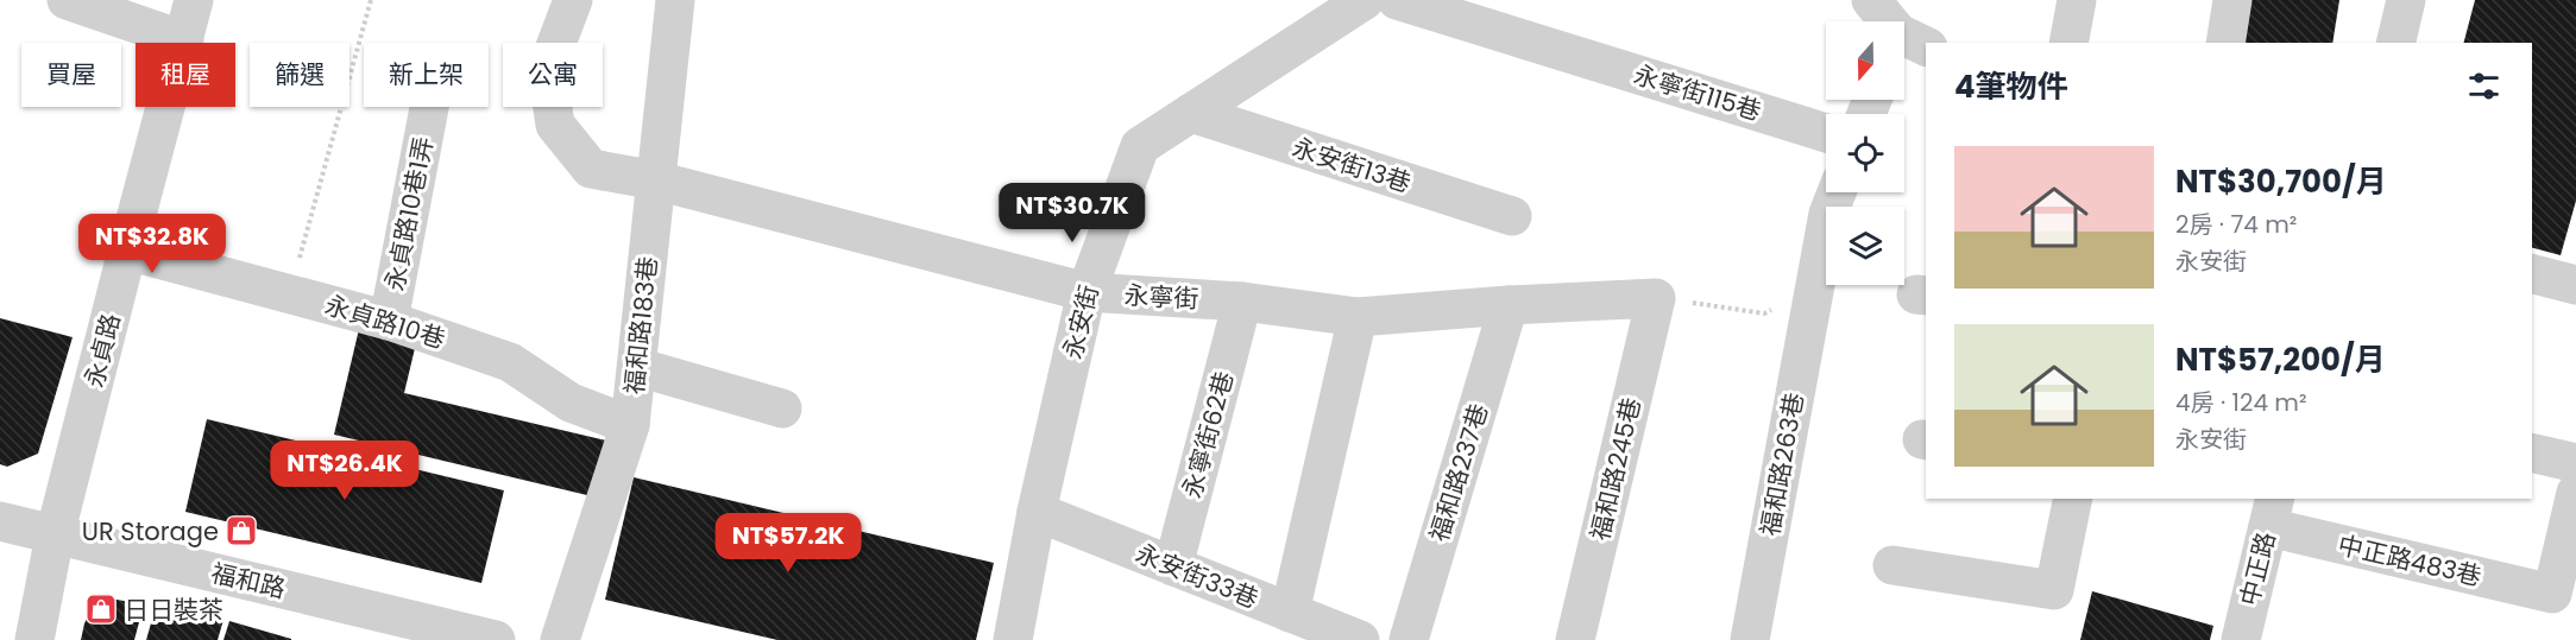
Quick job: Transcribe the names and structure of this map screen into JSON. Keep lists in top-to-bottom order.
{
  "streets": {
    "street": [
      "永寧街115巷",
      "永安街13巷",
      "永貞路10巷1弄",
      "永寧街",
      "永貞路10巷",
      "永安街",
      "福和路183巷",
      "永貞路",
      "永寧街62巷",
      "福和路263巷",
      "福和路245巷",
      "福和路237巷",
      "中正路483巷",
      "中正路",
      "永安街33巷",
      "福和路"
    ]
  },
  "crossings": [
    ["永安街13巷", "永安街"],
    ["永貞路10巷1弄", "永貞路10巷"],
    ["永寧街", "永安街"],
    ["永寧街", "福和路183巷"],
    ["永寧街", "永寧街62巷"],
    ["永寧街", "福和路245巷"],
    ["永寧街", "福和路237巷"],
    ["永貞路10巷", "福和路183巷"],
    ["永貞路10巷", "永貞路"],
    ["永安街", "永安街33巷"],
    ["永貞路", "福和路"],
    ["永寧街62巷", "永安街33巷"],
    ["中正路483巷", "中正路"]
  ],
  "places": {
    "shop": ["UR Storage", "日日裝茶"]
  },
  "north": "bottom",
  "page": {
    "chip": [
      "買屋",
      "租屋",
      "篩選",
      "新上架",
      "公寓"
    ],
    "heading": "4筆物件",
    "list": [
      {
        "name": "NT$30,700/月",
        "note": "2房 · 74 m² · 永安街"
      },
      {
        "name": "NT$57,200/月",
        "note": "4房 · 124 m² · 永安街"
      }
    ],
    "price": [
      "NT$30.7K",
      "NT$32.8K",
      "NT$26.4K",
      "NT$57.2K"
    ]
  }
}
